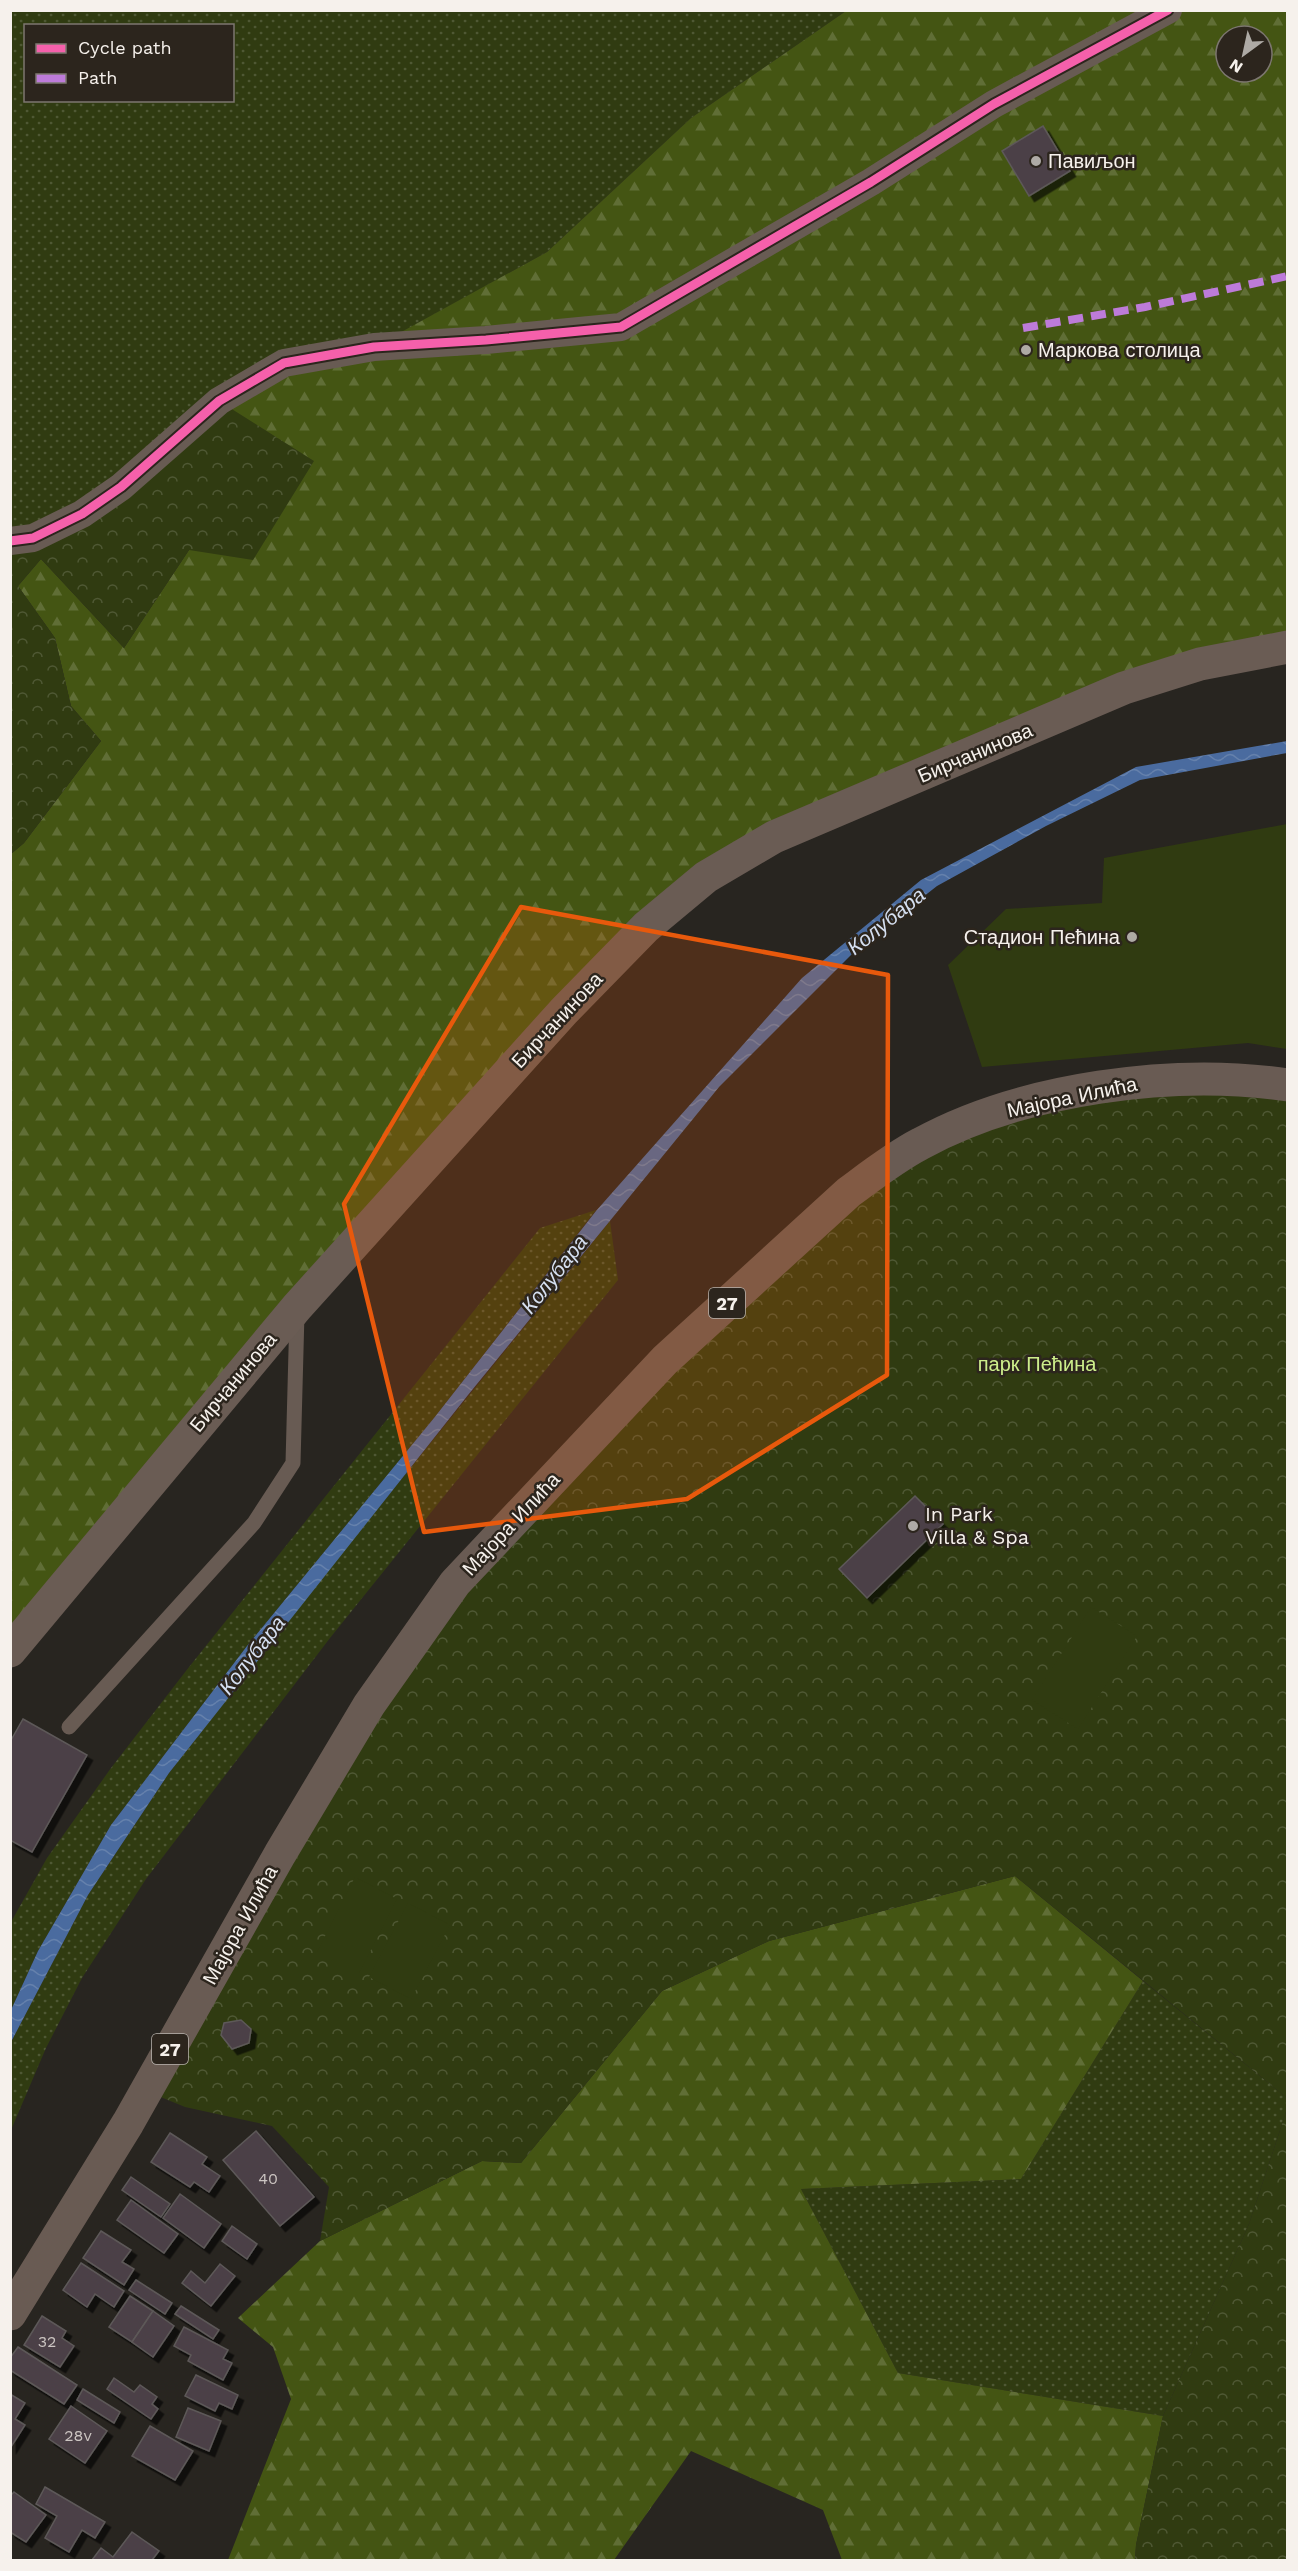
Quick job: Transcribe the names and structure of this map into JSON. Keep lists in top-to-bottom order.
{
  "streets": {
    "main road": ["Бирчанинова", "Мајора Илића", "27"]
  },
  "water": ["Колубара"],
  "parks": ["парк Пећина"],
  "places": [
    "Павиљон",
    "Маркова столица",
    "Стадион Пећина",
    "In Park Villa & Spa"
  ],
  "house_numbers": ["40", "32", "28v"],
  "legend": ["Cycle path", "Path"],
  "north": "bottom left"
}
